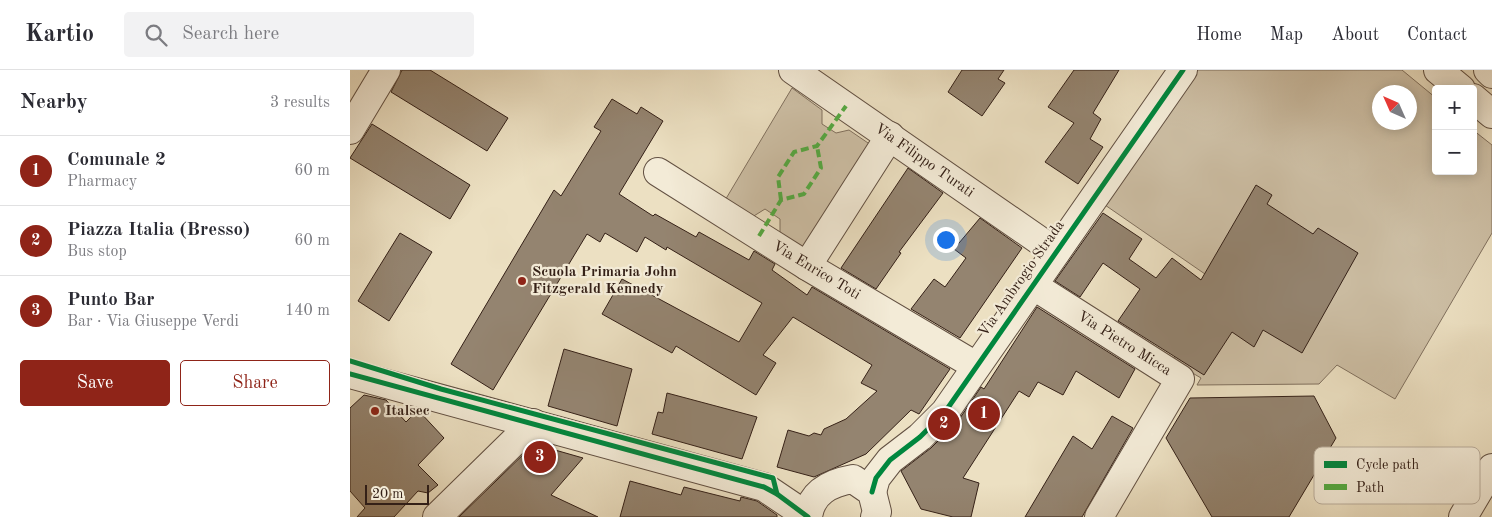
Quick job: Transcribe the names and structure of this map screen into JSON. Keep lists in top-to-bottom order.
{
  "streets": {
    "street": [
      "Via Filippo Turati",
      "Via Enrico Toti",
      "Via Ambrogio Strada",
      "Via Pietro Micca"
    ]
  },
  "crossings": [
    ["Via Filippo Turati", "Via Ambrogio Strada"],
    ["Via Enrico Toti", "Via Ambrogio Strada"],
    ["Via Ambrogio Strada", "Via Pietro Micca"]
  ],
  "places": ["Scuola Primaria John Fitzgerald Kennedy", "Italsec"],
  "legend": ["Cycle path", "Path"],
  "scale_bar": "20 m",
  "north": "top left",
  "page": {
    "header": "Kartio",
    "search": "Search here",
    "nav": [
      "Home",
      "Map",
      "About",
      "Contact"
    ],
    "heading": ["Nearby", "3 results"],
    "map_buttons": ["+", "−"],
    "list": [
      {
        "mark": "1",
        "name": "Comunale 2",
        "note": "Pharmacy",
        "value": "60 m"
      },
      {
        "mark": "2",
        "name": "Piazza Italia (Bresso)",
        "note": "Bus stop",
        "value": "60 m"
      },
      {
        "mark": "3",
        "name": "Punto Bar",
        "note": "Bar · Via Giuseppe Verdi",
        "value": "140 m"
      }
    ],
    "buttons": ["Save", "Share"],
    "pins": ["1", "2", "3"],
    "scale": "20 m"
  }
}
